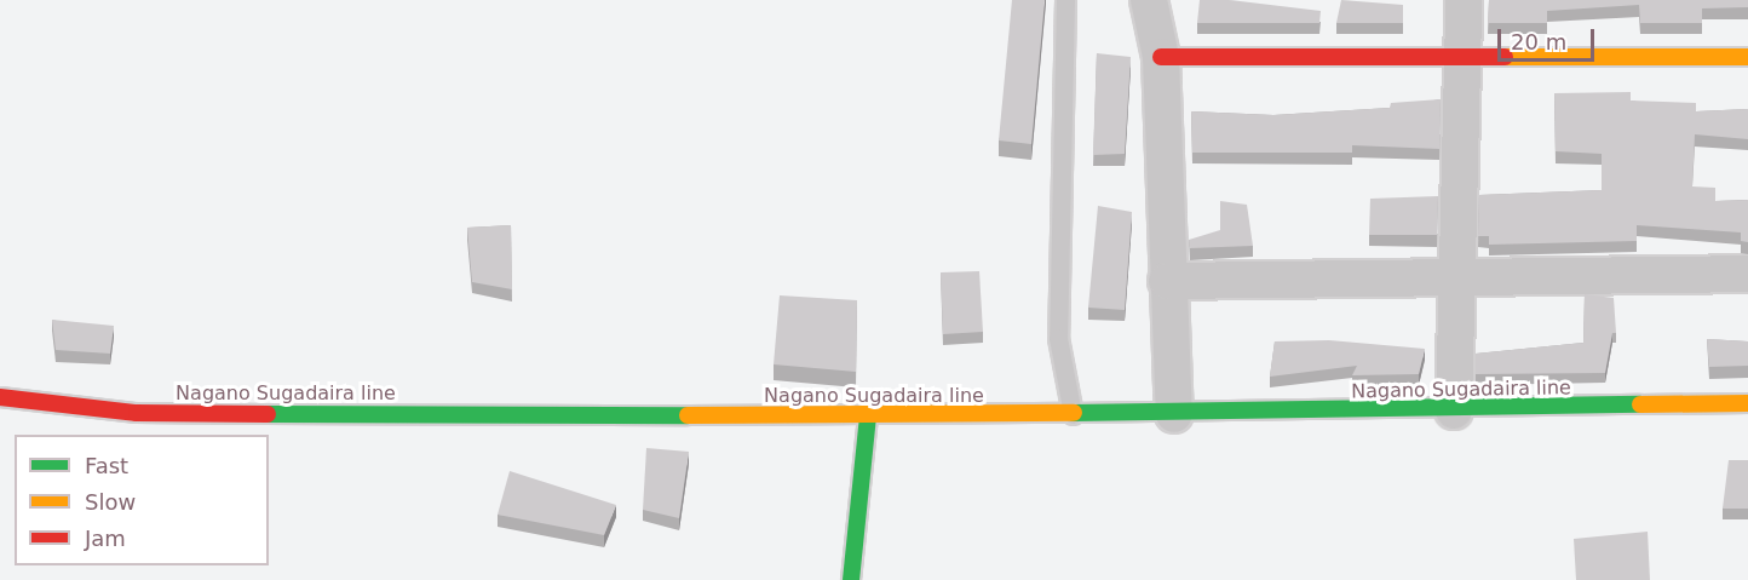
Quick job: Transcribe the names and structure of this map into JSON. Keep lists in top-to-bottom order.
{
  "streets": {
    "main road": ["Nagano Sugadaira line"]
  },
  "legend": ["Fast", "Slow", "Jam"],
  "scale_bar": "20 m"
}
